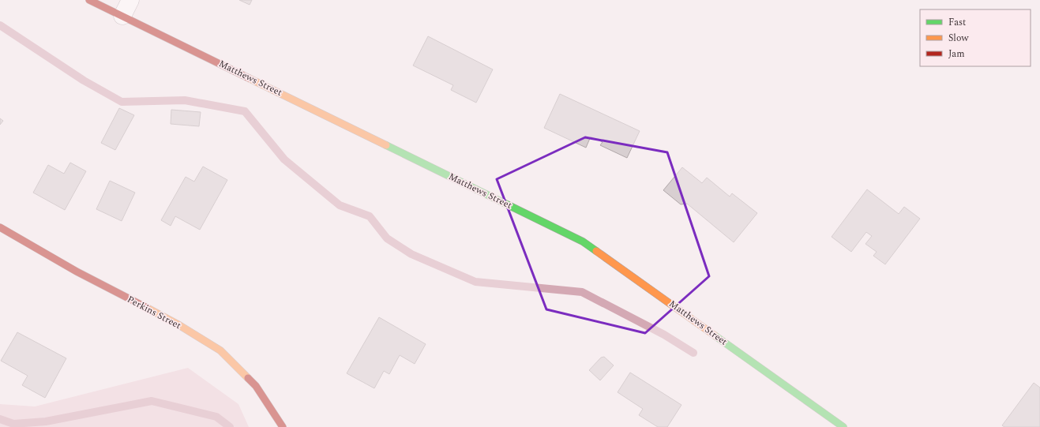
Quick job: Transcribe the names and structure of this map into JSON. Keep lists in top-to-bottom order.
{
  "streets": {
    "street": ["Matthews Street", "Perkins Street"]
  },
  "legend": ["Fast", "Slow", "Jam"]
}
